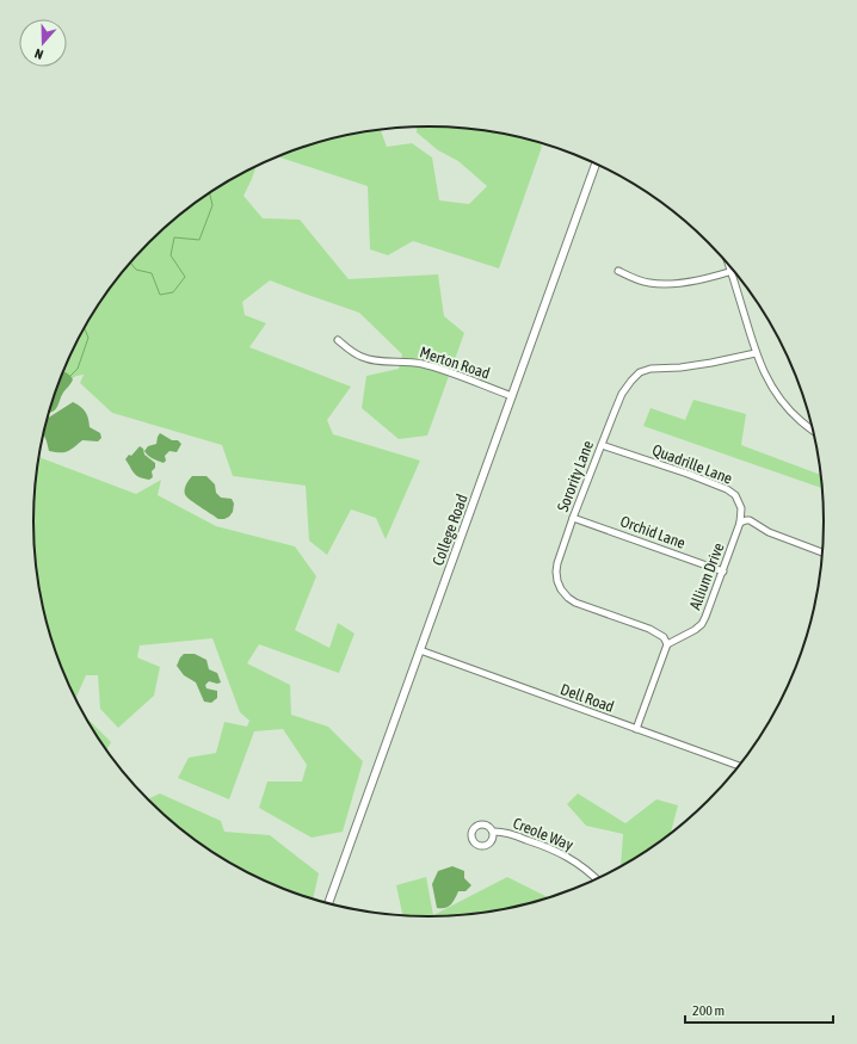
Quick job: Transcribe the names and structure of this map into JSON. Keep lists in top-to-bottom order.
{
  "streets": {
    "street": [
      "Merton Road",
      "Quadrille Lane",
      "Sorority Lane",
      "College Road",
      "Orchid Lane",
      "Allium Drive",
      "Dell Road",
      "Creole Way"
    ]
  },
  "crossings": [
    ["Merton Road", "College Road"],
    ["Quadrille Lane", "Sorority Lane"],
    ["Quadrille Lane", "Allium Drive"],
    ["Sorority Lane", "Orchid Lane"],
    ["Sorority Lane", "Allium Drive"],
    ["College Road", "Dell Road"],
    ["Orchid Lane", "Allium Drive"]
  ],
  "scale_bar": "200 m",
  "north": "bottom"
}
